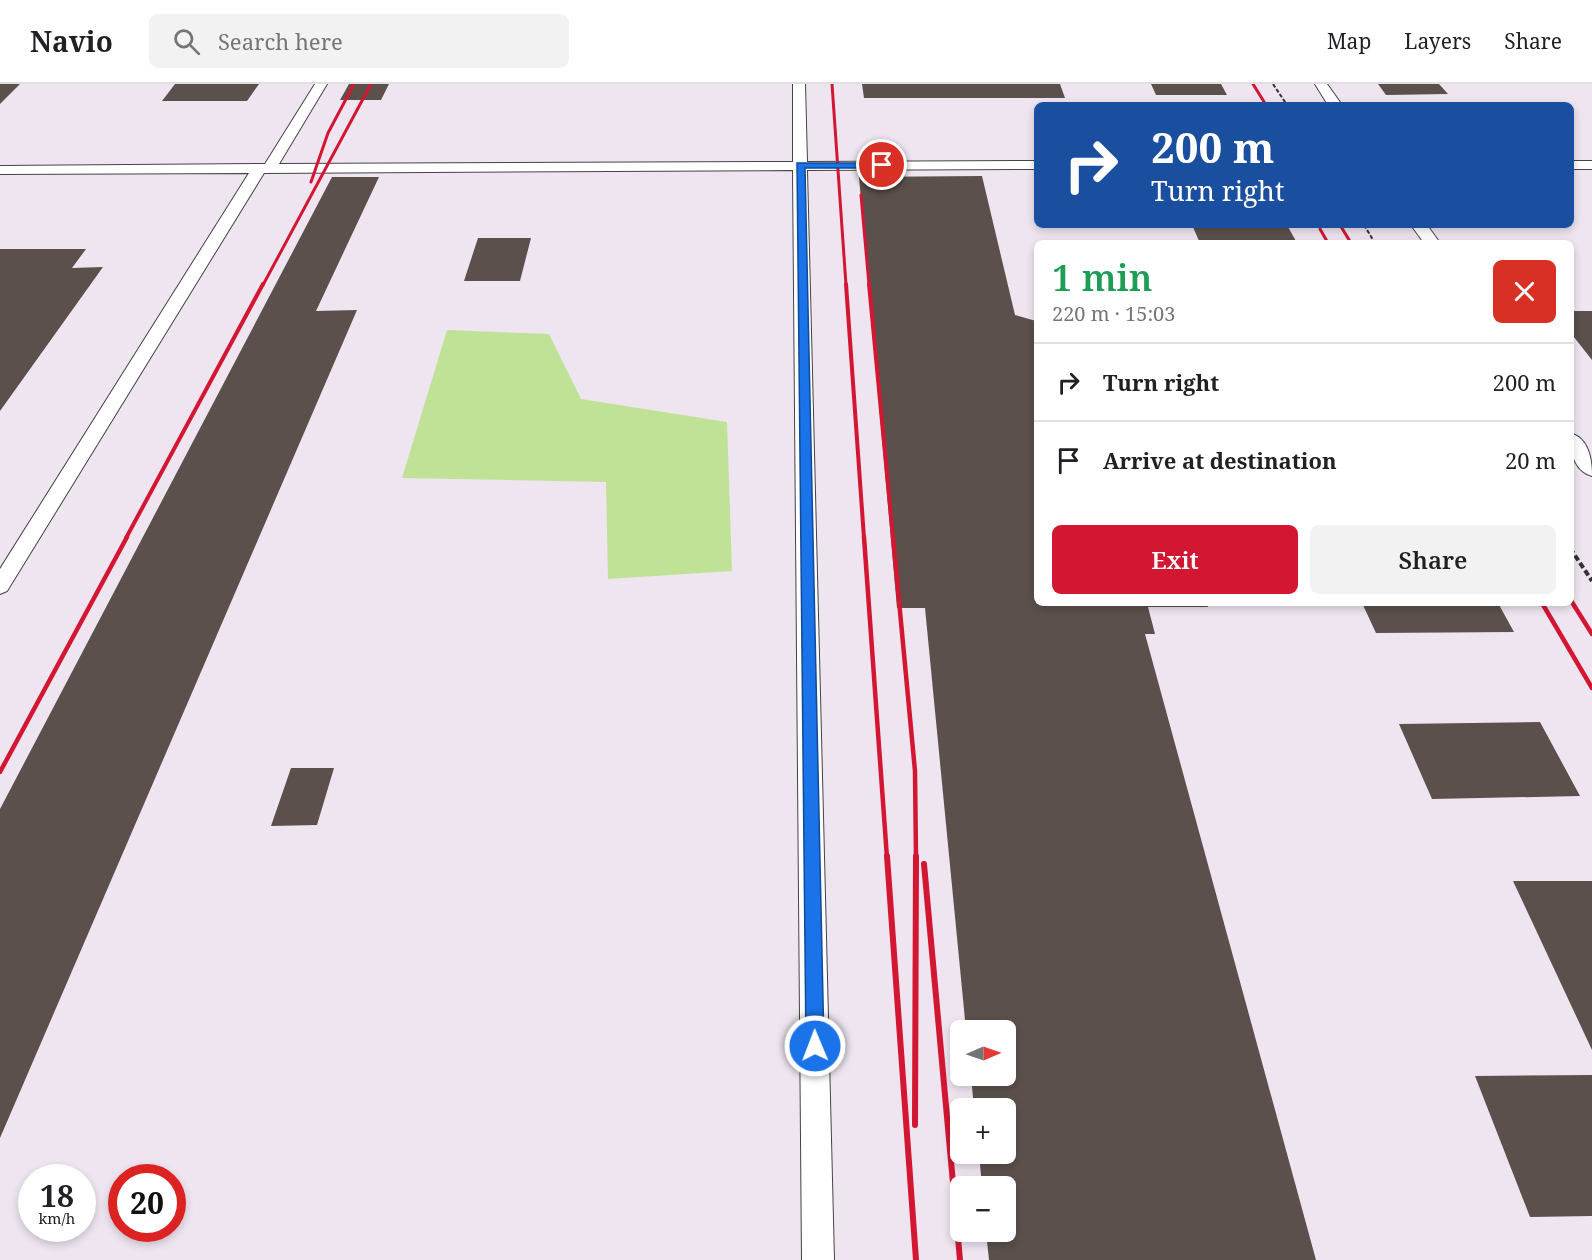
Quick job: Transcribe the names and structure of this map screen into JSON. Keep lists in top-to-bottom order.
{
  "north": "right",
  "page": {
    "header": "Navio",
    "search": "Search here",
    "nav": ["Map", "Layers", "Share"],
    "turn": ["200 m", "Turn right"],
    "heading": ["1 min", "220 m · 15:03"],
    "list": [
      {
        "name": "Turn right",
        "value": "200 m"
      },
      {
        "name": "Arrive at destination",
        "value": "20 m"
      }
    ],
    "buttons": ["Exit", "Share"],
    "map_buttons": ["+", "−"],
    "speed": "18 km/h",
    "limit": "20"
  }
}
